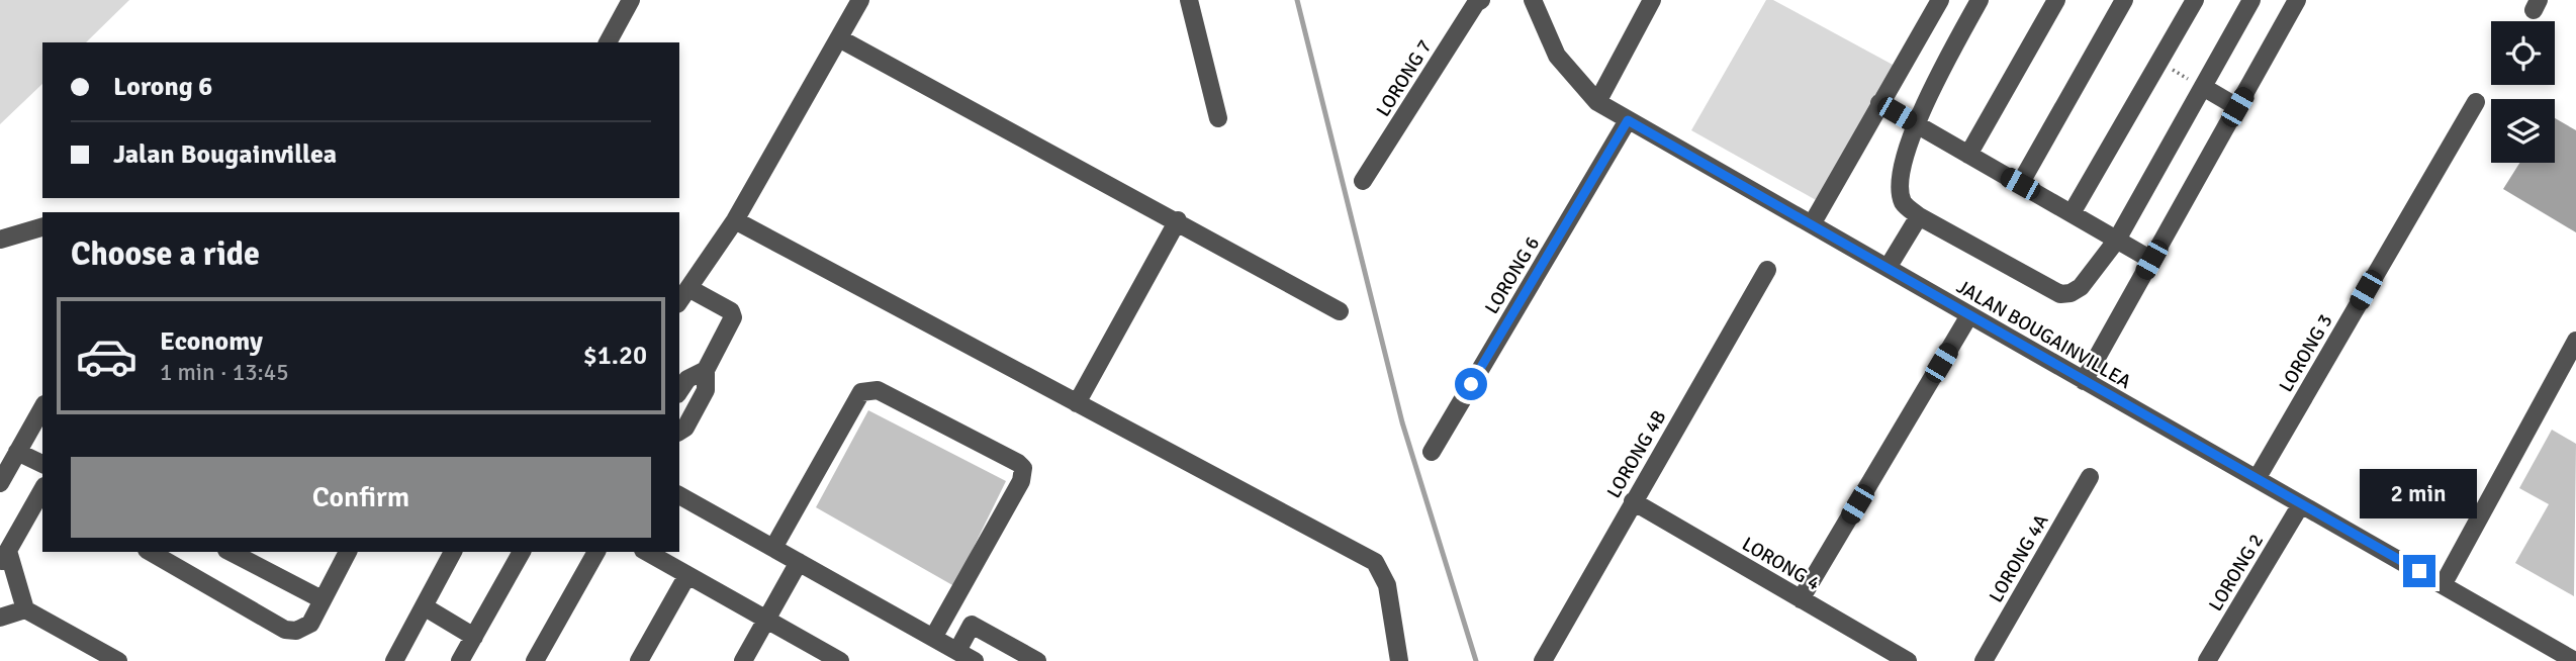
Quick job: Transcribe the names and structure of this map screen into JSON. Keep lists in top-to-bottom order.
{
  "streets": {
    "street": [
      "LORONG 7",
      "LORONG 6",
      "JALAN BOUGAINVILLEA",
      "LORONG 3",
      "LORONG 4B",
      "LORONG 4A",
      "LORONG 4",
      "LORONG 2"
    ]
  },
  "crossings": [
    ["LORONG 6", "JALAN BOUGAINVILLEA"],
    ["JALAN BOUGAINVILLEA", "LORONG 3"],
    ["JALAN BOUGAINVILLEA", "LORONG 2"],
    ["LORONG 4B", "LORONG 4"]
  ],
  "page": {
    "banner": ["Lorong 6", "Jalan Bougainvillea"],
    "heading": "Choose a ride",
    "list": [
      {
        "name": "Economy",
        "note": "1 min · 13:45",
        "value": "$1.20"
      }
    ],
    "buttons": "Confirm",
    "bubble": "2 min"
  }
}
